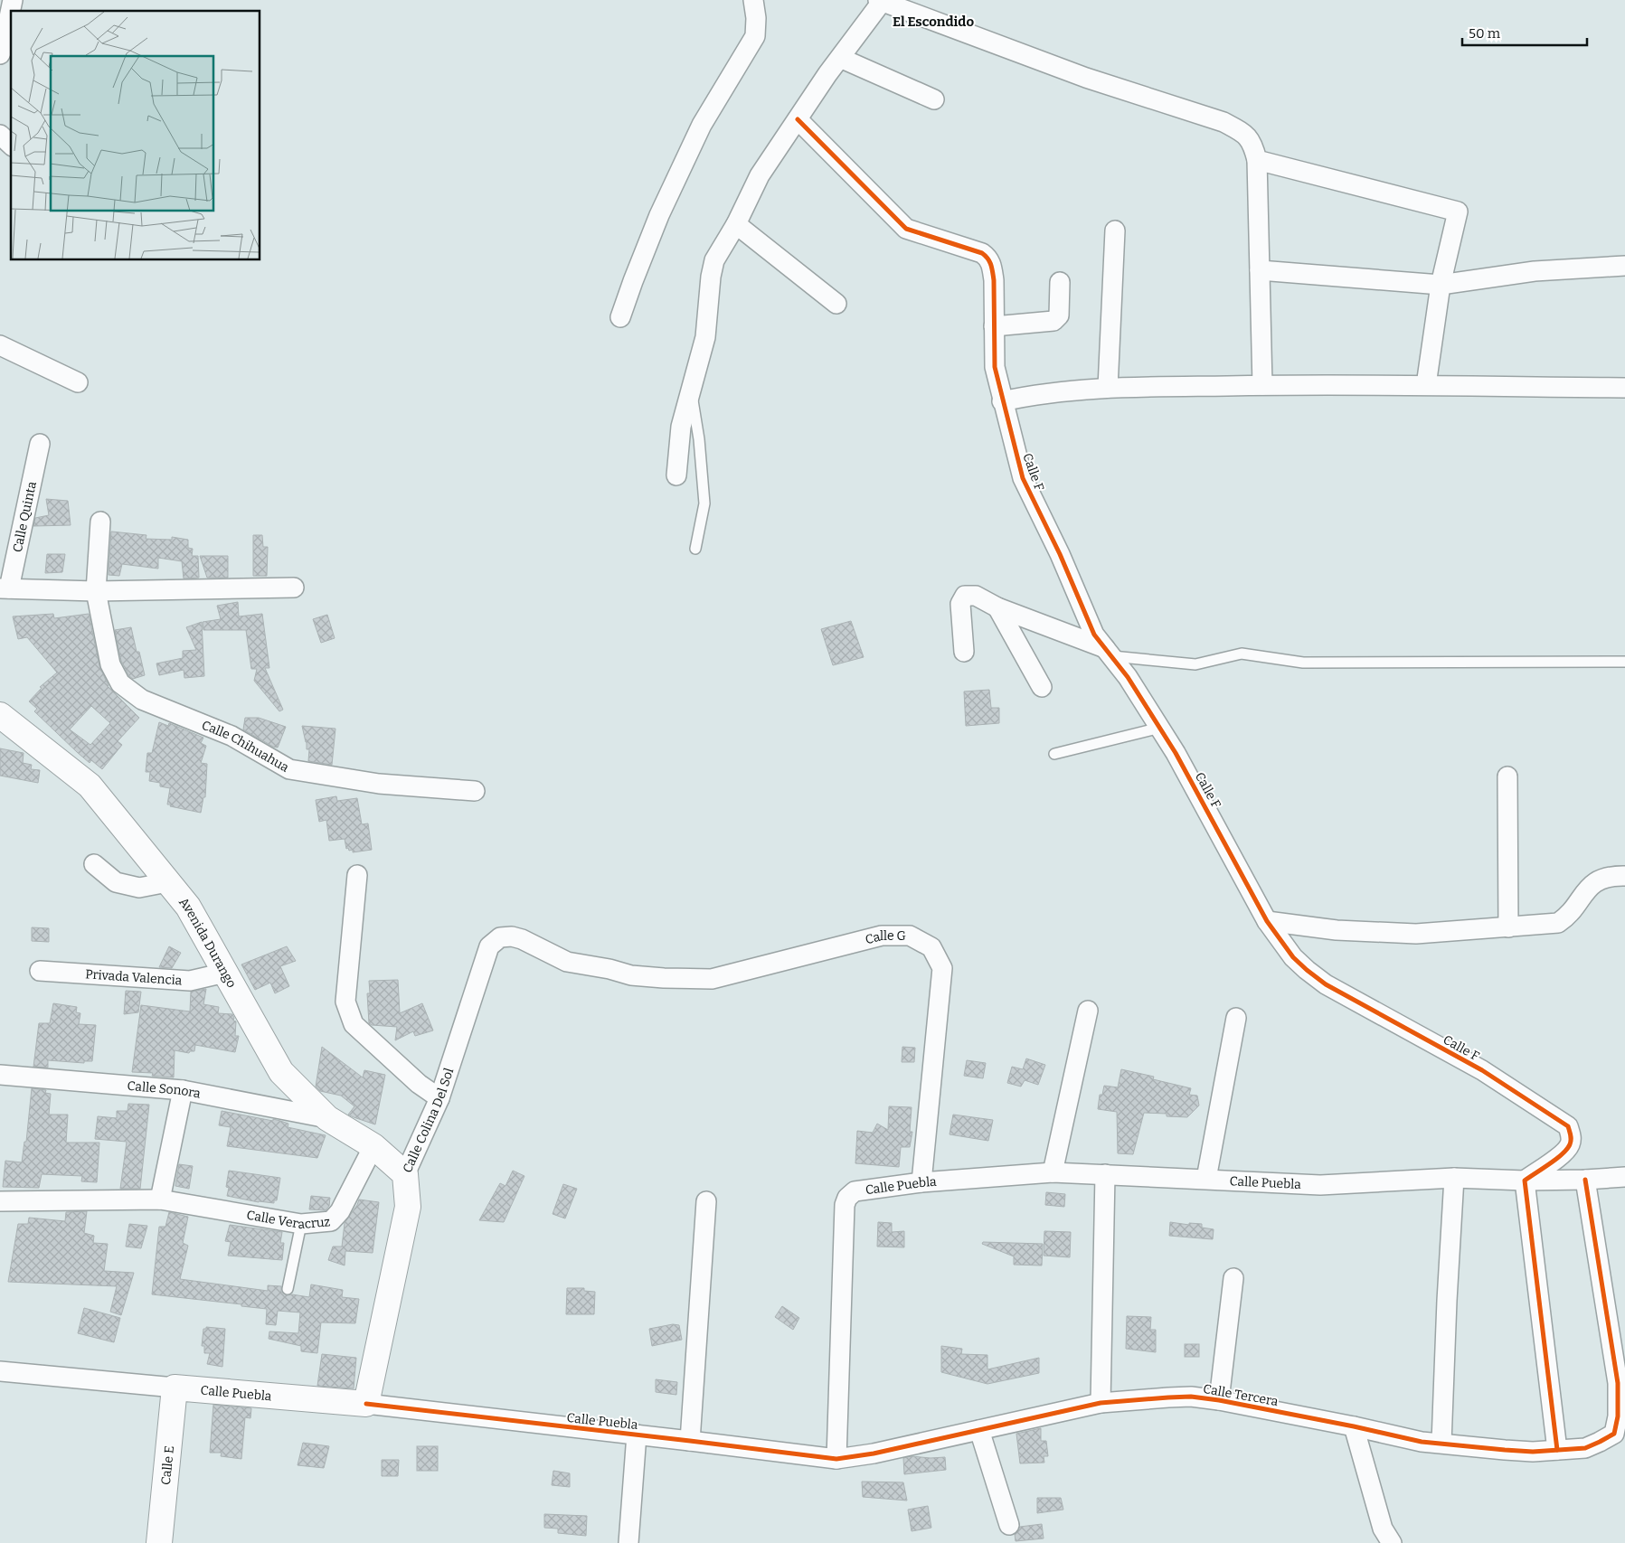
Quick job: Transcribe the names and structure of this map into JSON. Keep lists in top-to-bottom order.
{
  "streets": {
    "main road": [
      "Avenida Durango",
      "Calle Colina Del Sol",
      "Calle Puebla",
      "Calle E"
    ],
    "street": [
      "Calle F",
      "Calle Quinta",
      "Calle Chihuahua",
      "Calle G",
      "Privada Valencia",
      "Calle Sonora",
      "Calle Veracruz",
      "Calle Tercera"
    ]
  },
  "crossings": [
    ["Calle F", "Calle Puebla"],
    ["Calle G", "Calle Colina Del Sol"],
    ["Calle G", "Calle Puebla"],
    ["Avenida Durango", "Privada Valencia"],
    ["Avenida Durango", "Calle Sonora"],
    ["Avenida Durango", "Calle Colina Del Sol"],
    ["Avenida Durango", "Calle Veracruz"],
    ["Calle Colina Del Sol", "Calle Puebla"],
    ["Calle Puebla", "Calle Tercera"],
    ["Calle Puebla", "Calle E"]
  ],
  "districts": ["El Escondido"],
  "scale_bar": "50 m"
}
